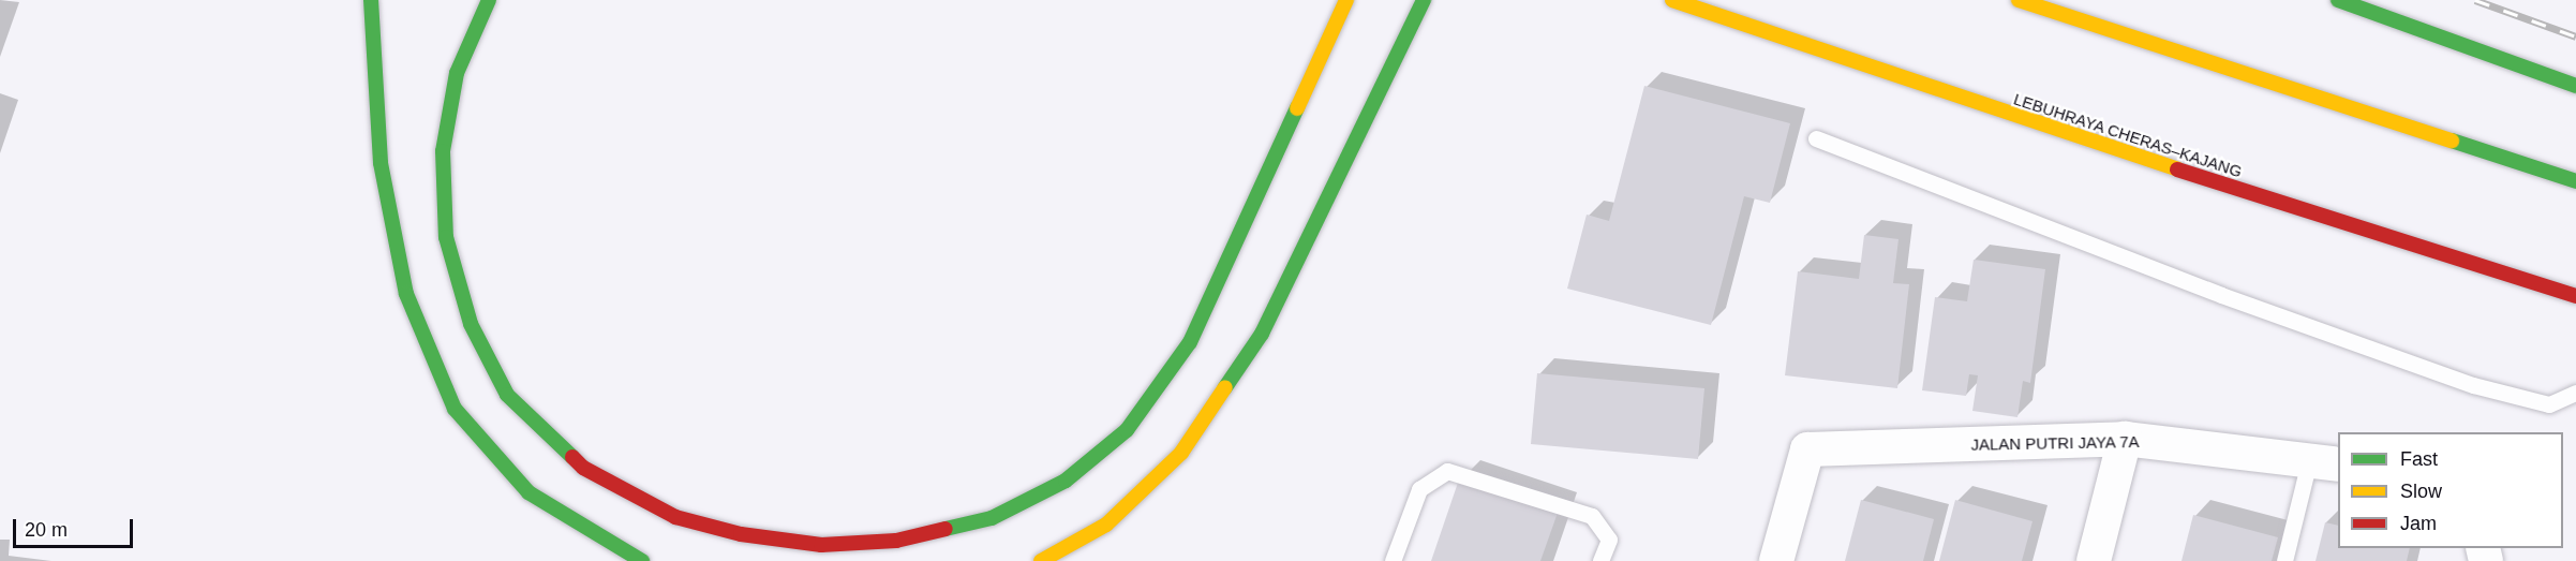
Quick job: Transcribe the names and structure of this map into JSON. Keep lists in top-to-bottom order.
{
  "streets": {
    "highway": ["LEBUHRAYA CHERAS–KAJANG"],
    "street": ["JALAN PUTRI JAYA 7A"]
  },
  "legend": ["Fast", "Slow", "Jam"],
  "scale_bar": "20 m"
}
